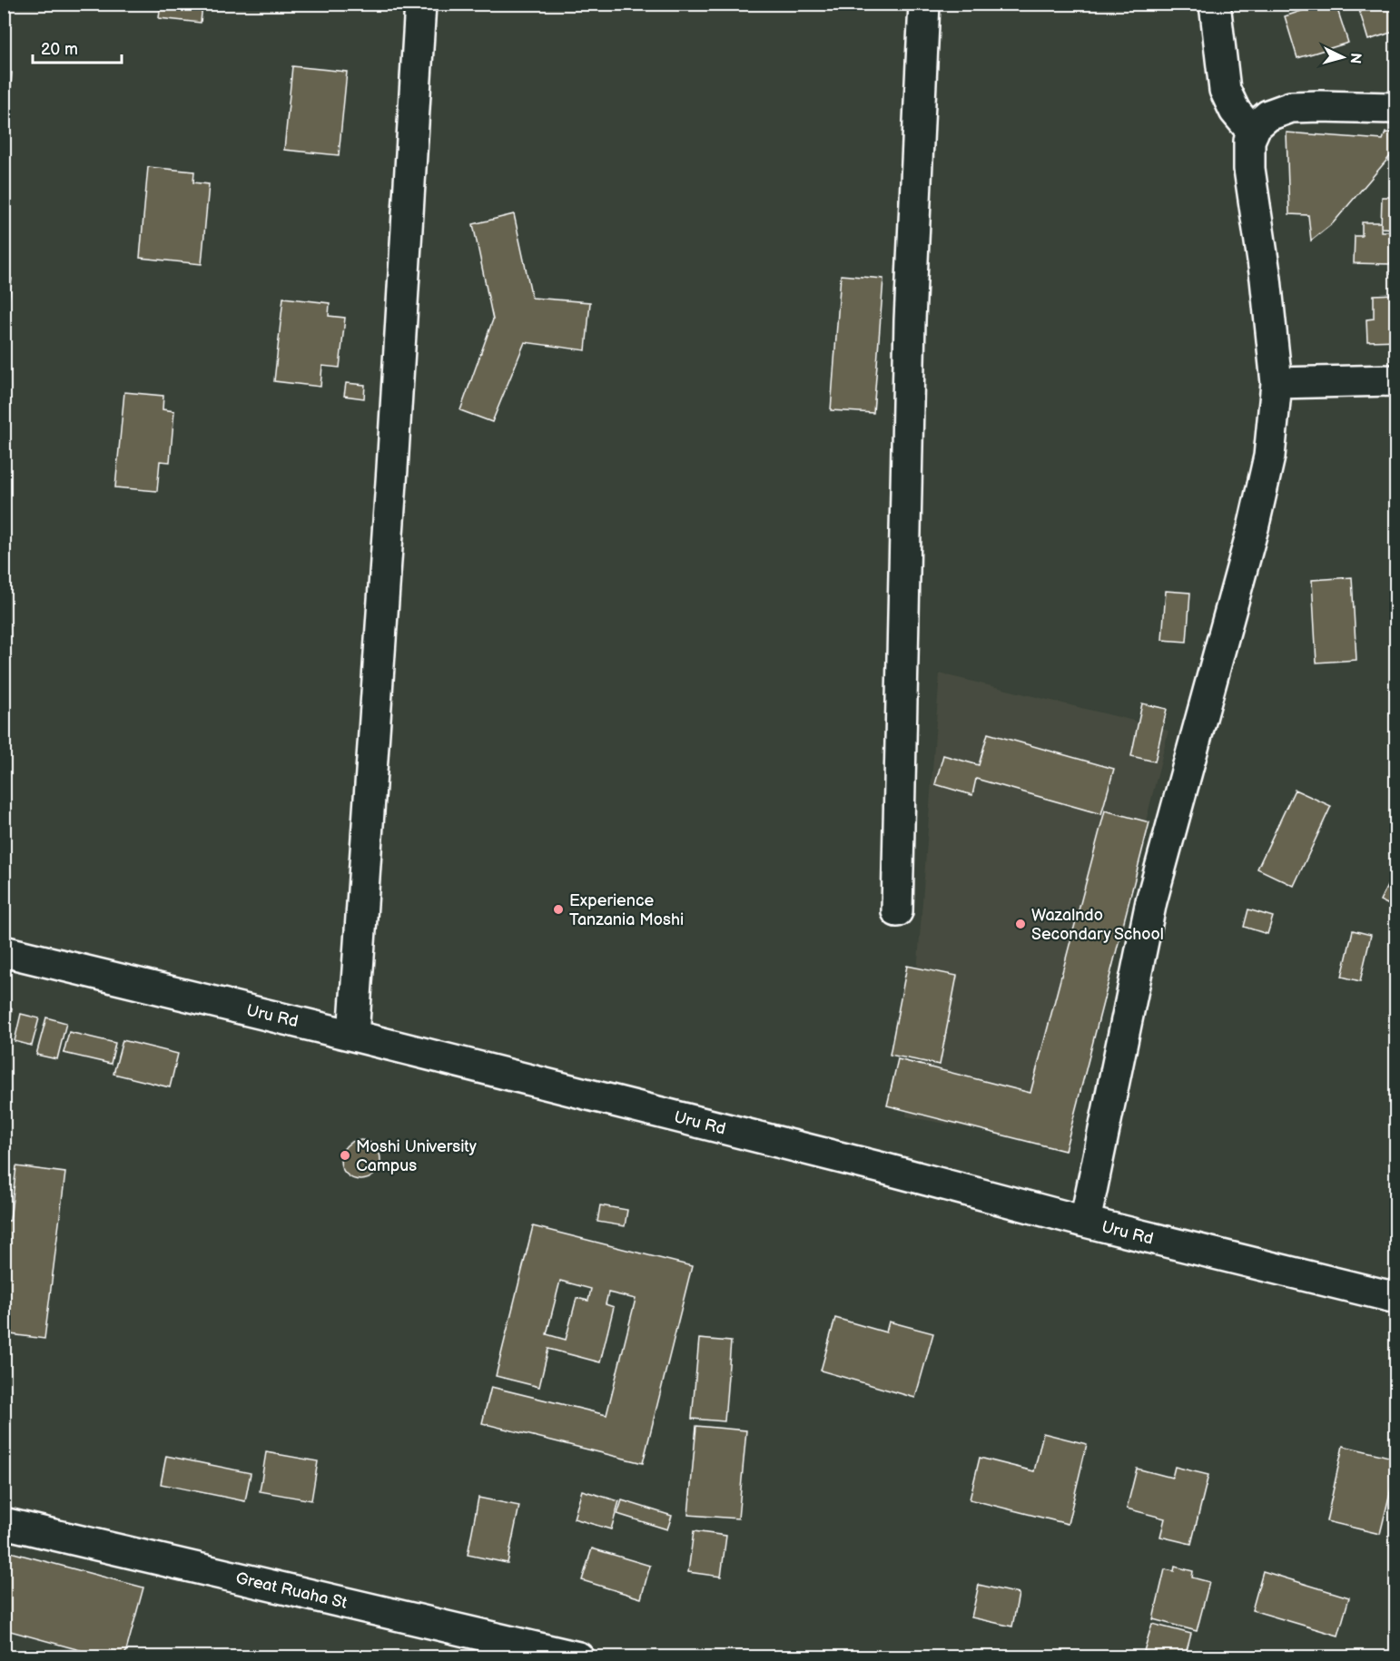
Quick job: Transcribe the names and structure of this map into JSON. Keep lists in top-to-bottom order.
{
  "streets": {
    "street": ["Uru Rd", "Great Ruaha St"]
  },
  "places": ["Experience Tanzania Moshi", "Wazalndo Secondary School", "Moshi University Campus"],
  "scale_bar": "20 m",
  "north": "right"
}
